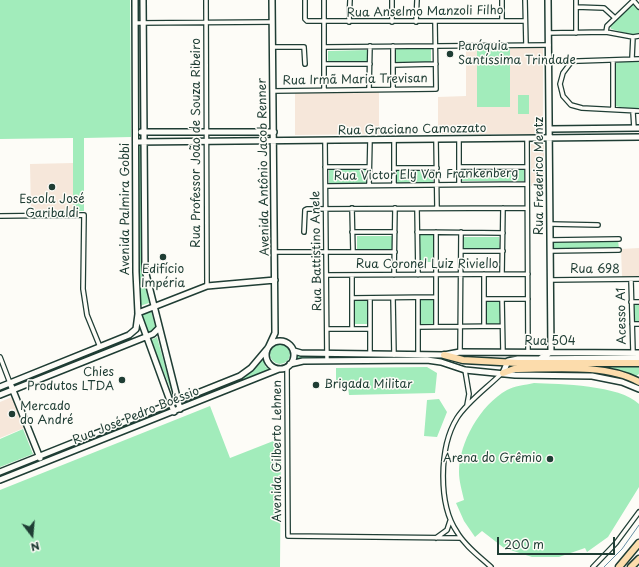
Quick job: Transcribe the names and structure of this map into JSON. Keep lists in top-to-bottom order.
{
  "streets": {
    "street": [
      "Rua Anselmo Manzoli Filho",
      "Rua Irmã Maria Trevisan",
      "Rua Graciano Camozzato",
      "Rua Professor João de Souza Ribeiro",
      "Avenida Antônio Jacob Renner",
      "Rua Victor Ely Von Frankenberg",
      "Rua Frederico Mentz",
      "Avenida Palmira Gobbi",
      "Rua Battistino Anele",
      "Rua Coronel Luiz Riviello",
      "Rua 698",
      "Acesso A1",
      "Rua 504",
      "Rua José Pedro Boéssio",
      "Avenida Gilberto Lehnen"
    ]
  },
  "crossings": [
    ["Rua Irmã Maria Trevisan", "Avenida Antônio Jacob Renner"],
    ["Rua Graciano Camozzato", "Rua Professor João de Souza Ribeiro"],
    ["Rua Graciano Camozzato", "Avenida Antônio Jacob Renner"],
    ["Rua Graciano Camozzato", "Rua Frederico Mentz"],
    ["Rua Graciano Camozzato", "Avenida Palmira Gobbi"],
    ["Rua Graciano Camozzato", "Rua Battistino Anele"],
    ["Avenida Antônio Jacob Renner", "Rua José Pedro Boéssio"],
    ["Avenida Antônio Jacob Renner", "Avenida Gilberto Lehnen"],
    ["Rua Victor Ely Von Frankenberg", "Rua Battistino Anele"],
    ["Rua Frederico Mentz", "Rua 698"],
    ["Rua Frederico Mentz", "Rua 504"],
    ["Avenida Palmira Gobbi", "Rua José Pedro Boéssio"],
    ["Rua Battistino Anele", "Rua Coronel Luiz Riviello"],
    ["Rua 698", "Acesso A1"],
    ["Acesso A1", "Rua 504"],
    ["Rua José Pedro Boéssio", "Avenida Gilberto Lehnen"]
  ],
  "places": [
    "Paróquia Santíssima Trindade",
    "Escola José Garibaldi",
    "Edifício Impéria",
    "Chies Produtos LTDA",
    "Brigada Militar",
    "Mercado do André",
    "Arena do Grêmio"
  ],
  "scale_bar": "200 m",
  "north": "bottom"
}
